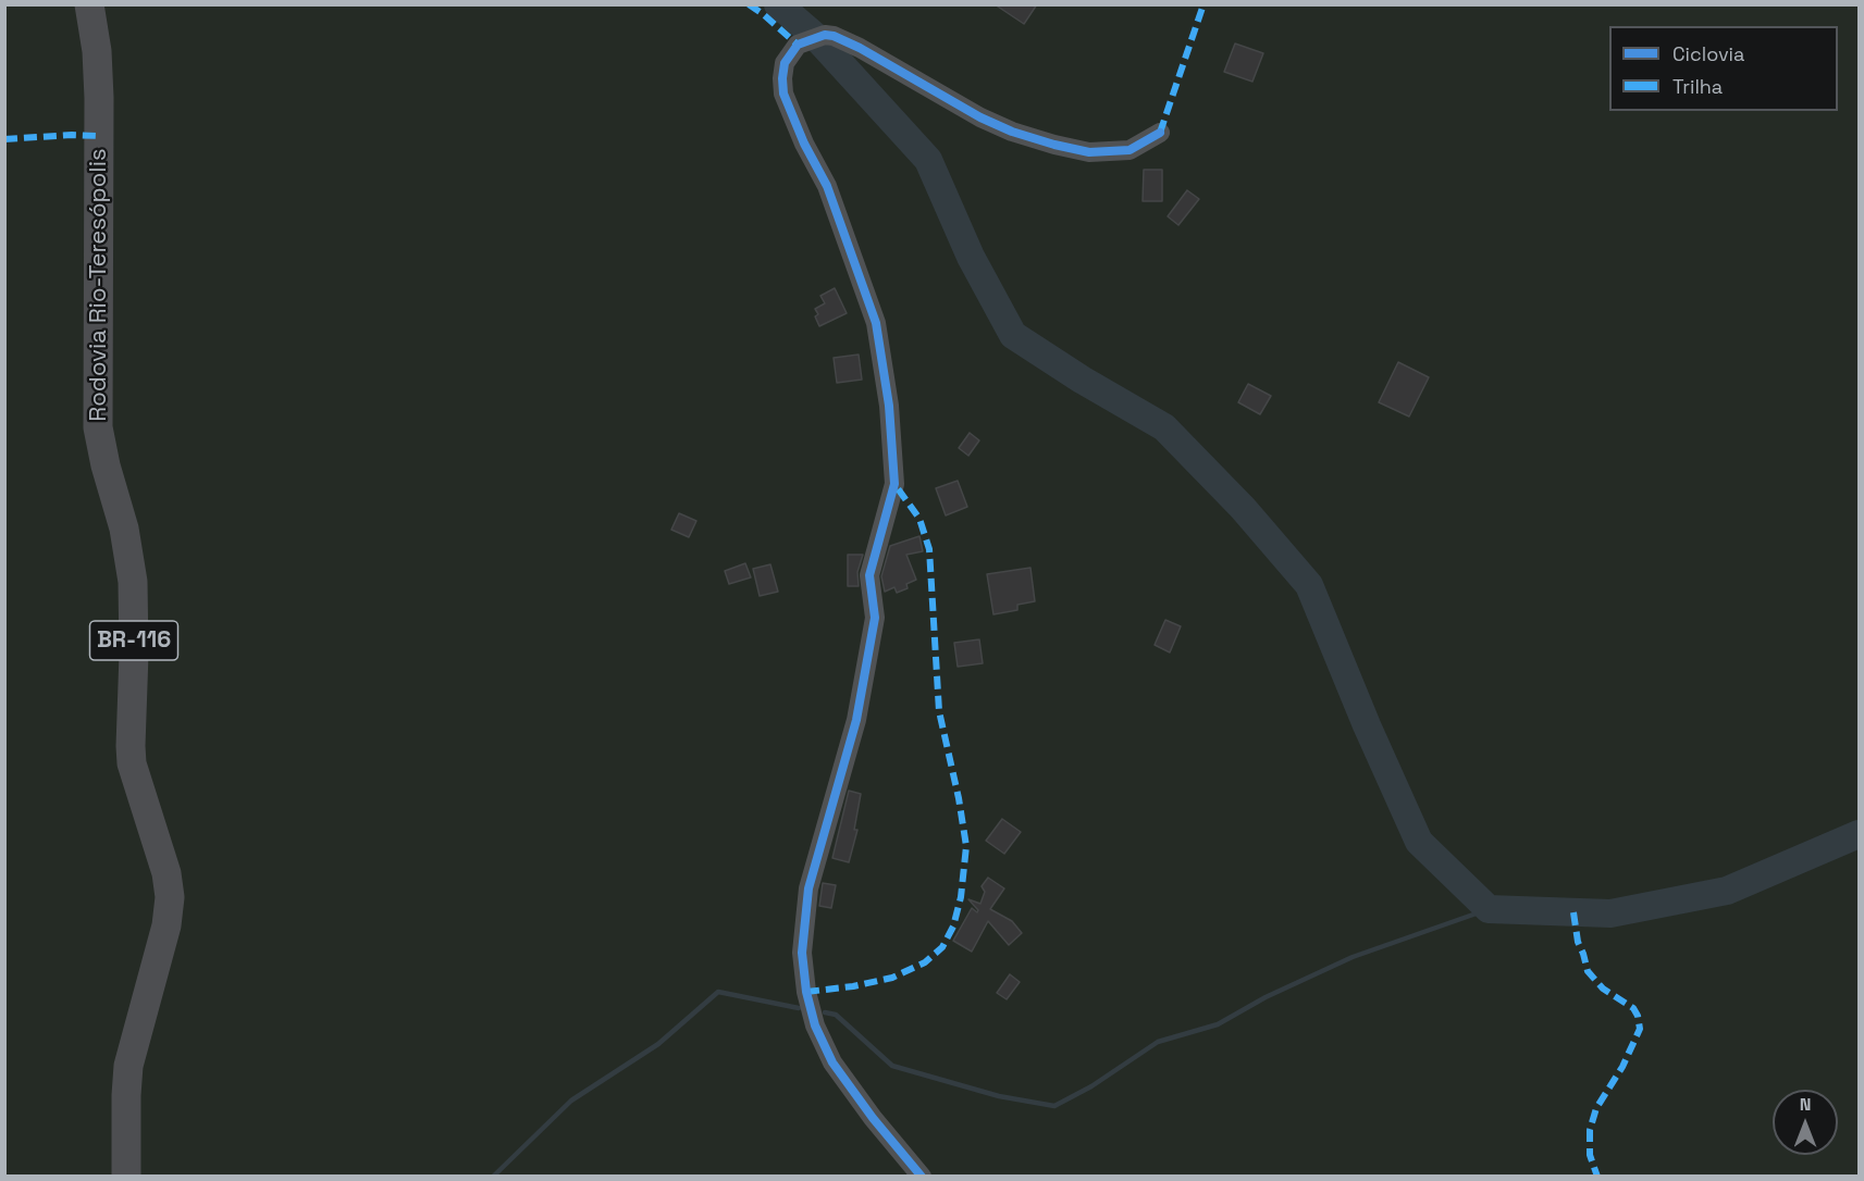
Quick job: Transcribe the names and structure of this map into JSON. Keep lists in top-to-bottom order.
{
  "streets": {
    "highway": ["Rodovia Rio-Teresópolis", "BR-116"]
  },
  "legend": ["Ciclovia", "Trilha"],
  "north": "top"
}
